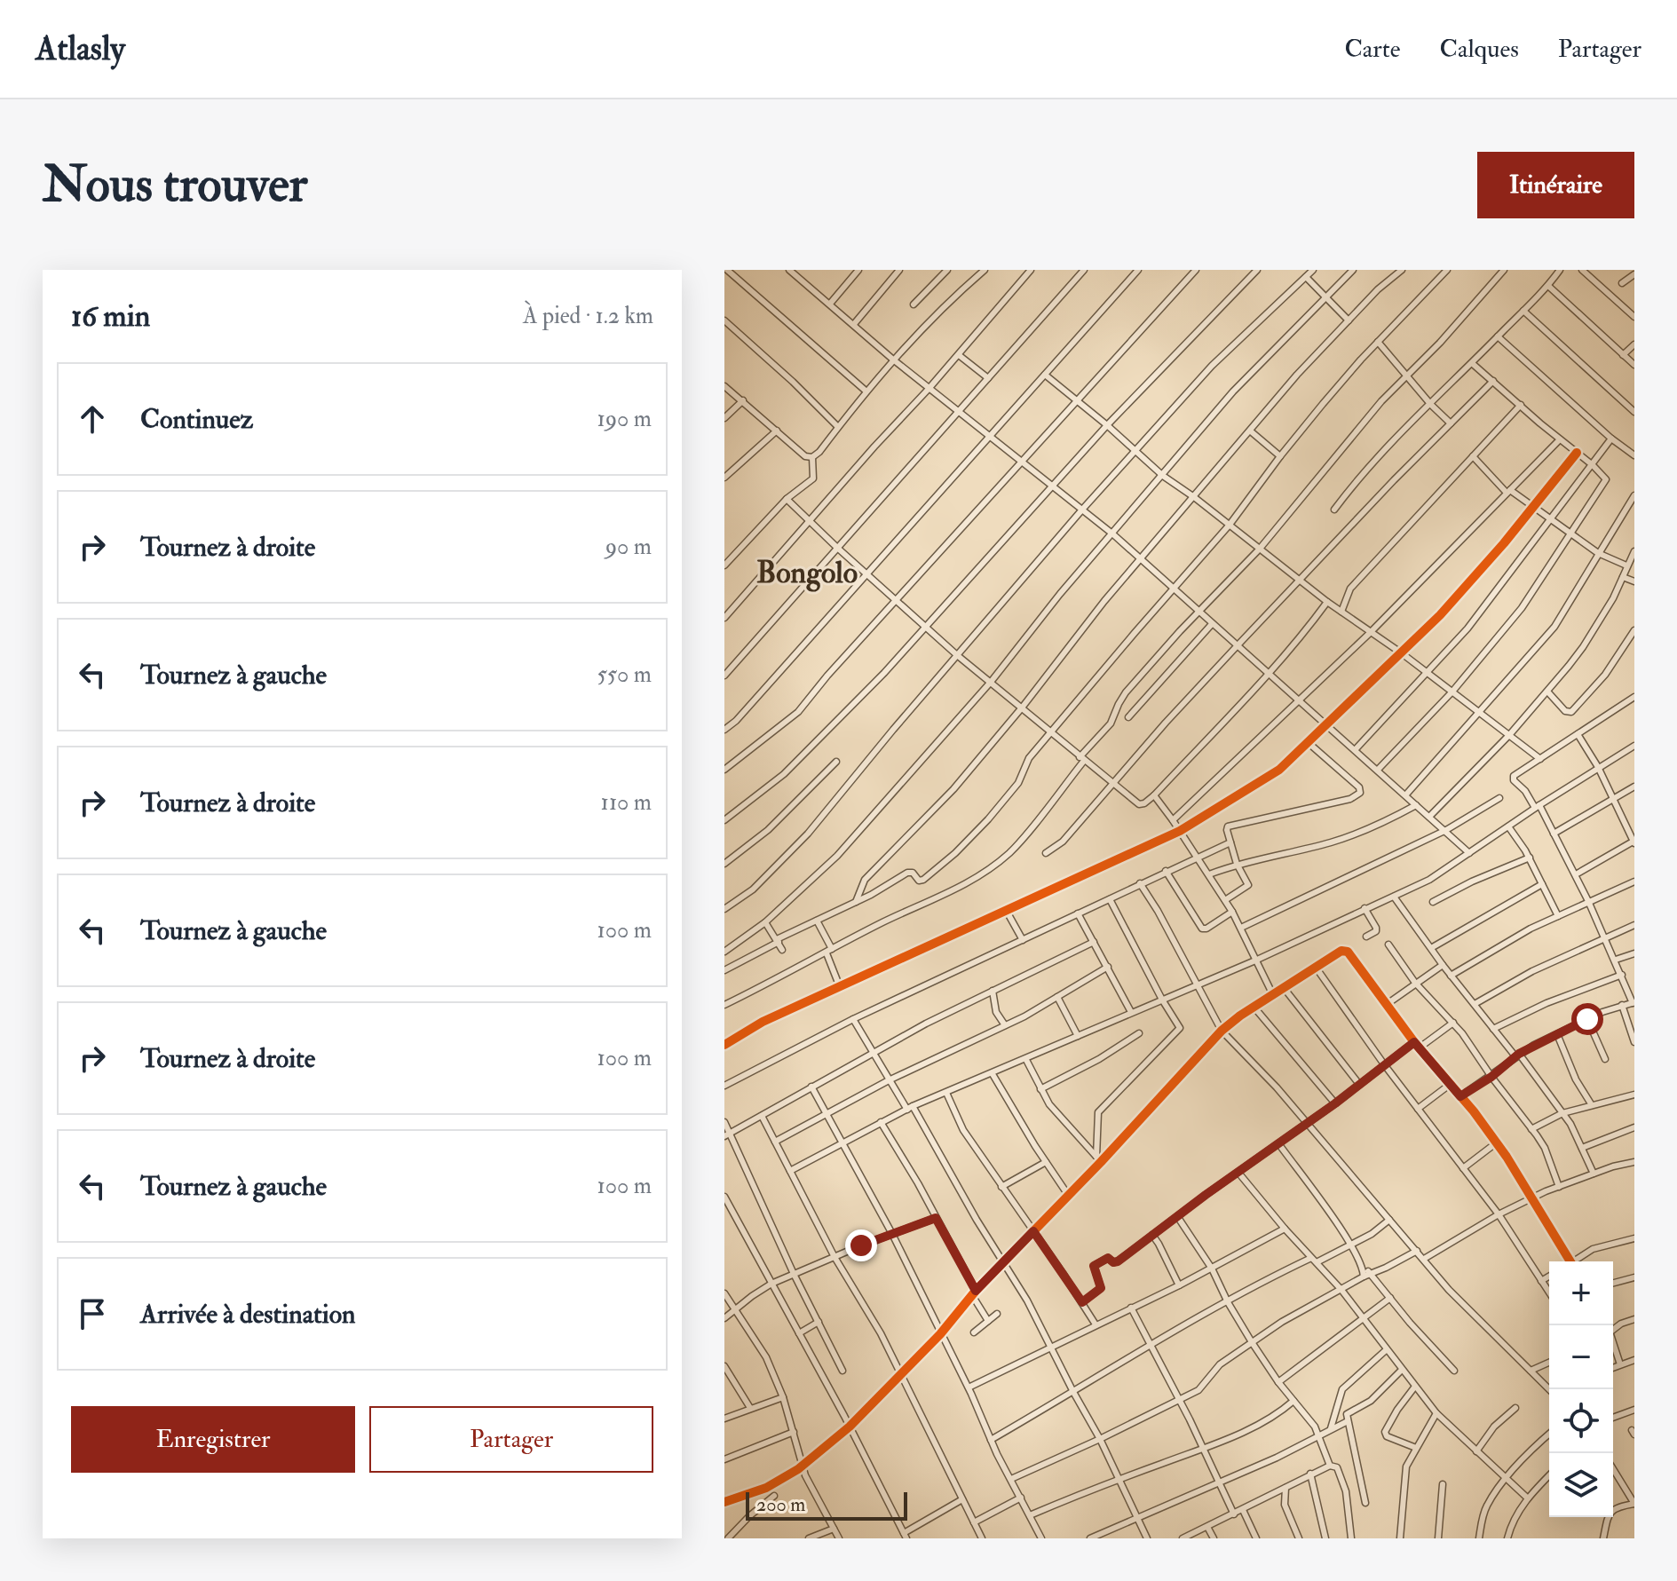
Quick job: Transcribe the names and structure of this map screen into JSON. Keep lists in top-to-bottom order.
{
  "districts": ["Bongolo"],
  "scale_bar": "200 m",
  "page": {
    "header": "Atlasly",
    "nav": ["Carte", "Calques", "Partager"],
    "buttons": [
      "Itinéraire",
      ["Enregistrer", "Partager"]
    ],
    "title": "Nous trouver",
    "heading": ["16 min", "À pied · 1.2 km"],
    "list": [
      ["Continuez", "190 m"],
      ["Tournez à droite", "90 m"],
      ["Tournez à gauche", "550 m"],
      ["Tournez à droite", "110 m"],
      ["Tournez à gauche", "100 m"],
      ["Tournez à droite", "100 m"],
      ["Tournez à gauche", "100 m"],
      "Arrivée à destination"
    ],
    "map_buttons": ["+", "−"],
    "scale": "200 m"
  }
}
